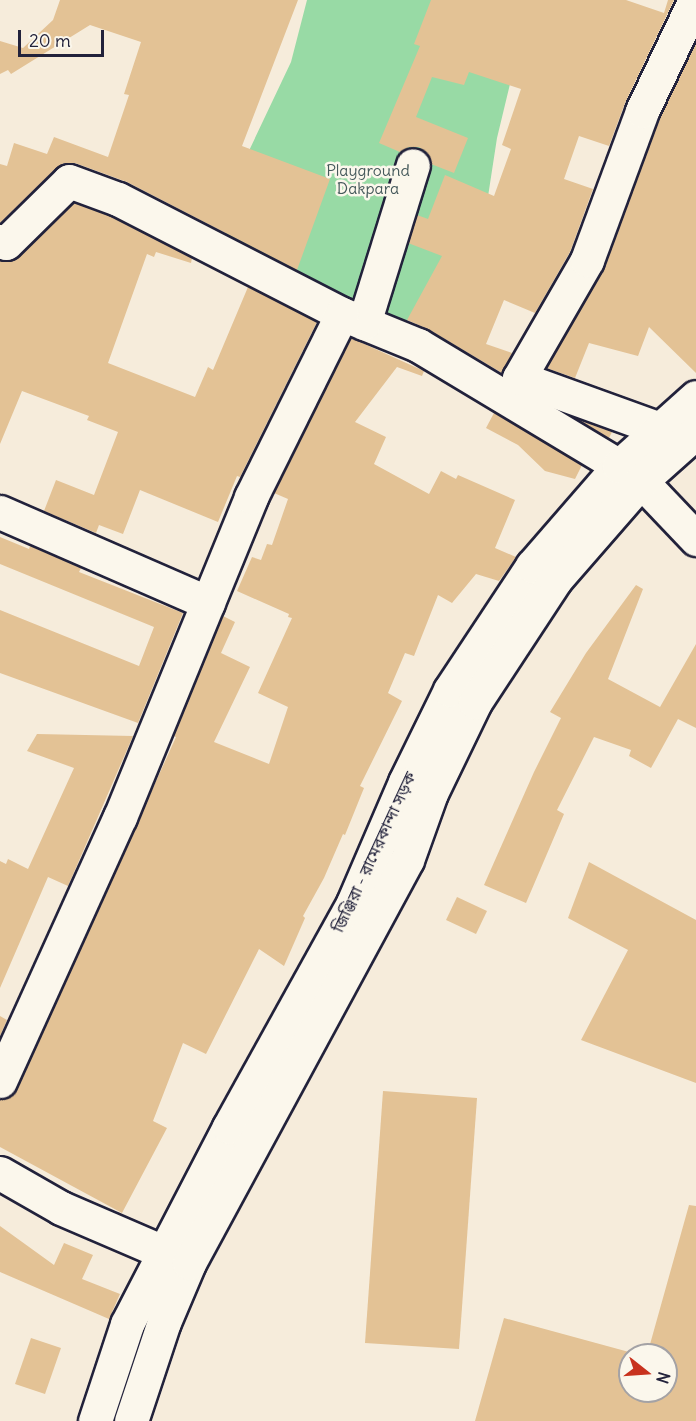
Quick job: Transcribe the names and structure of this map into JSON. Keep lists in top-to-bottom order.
{
  "streets": {
    "street": ["জিঞ্জিরা - রামেরকান্দা সড়ক"]
  },
  "parks": ["Playground Dakpara"],
  "scale_bar": "20 m",
  "north": "right"
}
